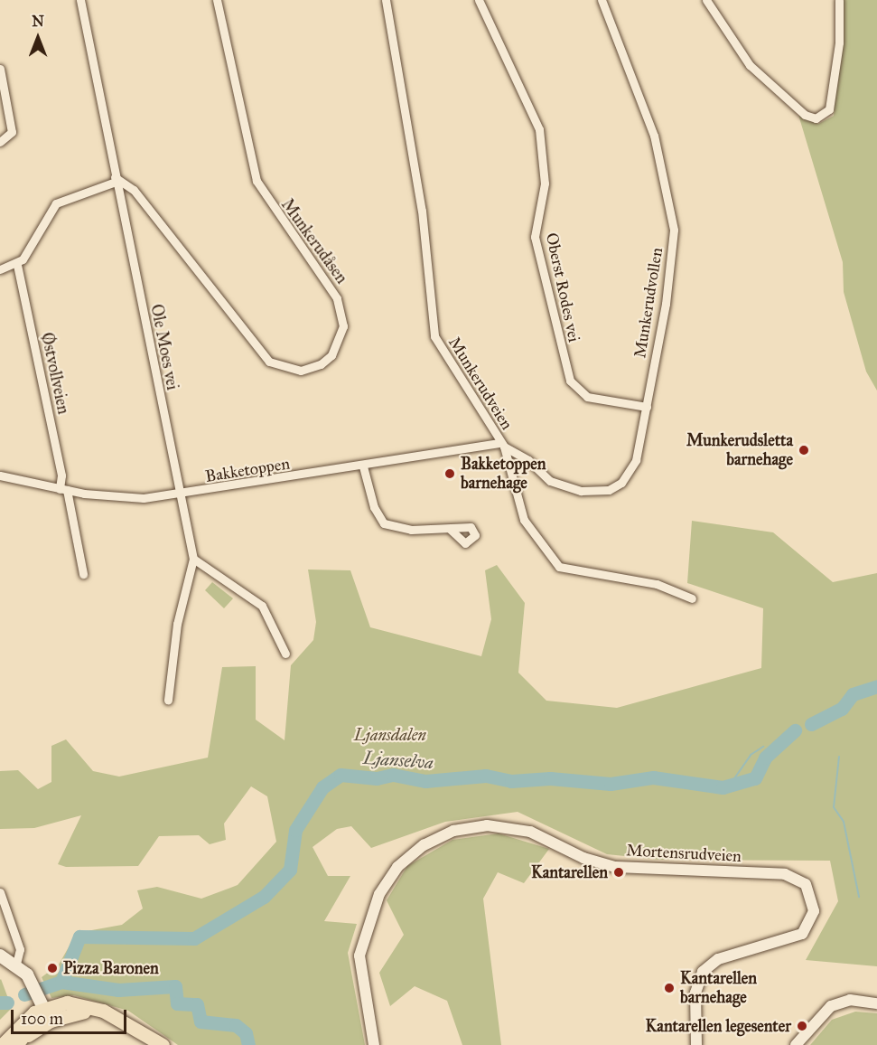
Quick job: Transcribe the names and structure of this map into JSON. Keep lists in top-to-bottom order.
{
  "streets": {
    "street": [
      "Munkerudåsen",
      "Oberst Rodes vei",
      "Munkerudvollen",
      "Ole Moes vei",
      "Østvollveien",
      "Munkerudveien",
      "Bakketoppen",
      "Mortensrudveien"
    ]
  },
  "crossings": [
    ["Munkerudåsen", "Ole Moes vei"],
    ["Oberst Rodes vei", "Munkerudvollen"],
    ["Munkerudvollen", "Munkerudveien"],
    ["Munkerudvollen", "Bakketoppen"],
    ["Ole Moes vei", "Bakketoppen"],
    ["Østvollveien", "Bakketoppen"],
    ["Munkerudveien", "Bakketoppen"]
  ],
  "water": ["Ljanselva"],
  "parks": ["Ljansdalen"],
  "places": [
    "Munkerudsletta barnehage",
    "Bakketoppen barnehage",
    "Kantarellen",
    "Pizza Baronen",
    "Kantarellen barnehage",
    "Kantarellen legesenter"
  ],
  "scale_bar": "100 m",
  "north": "top"
}
